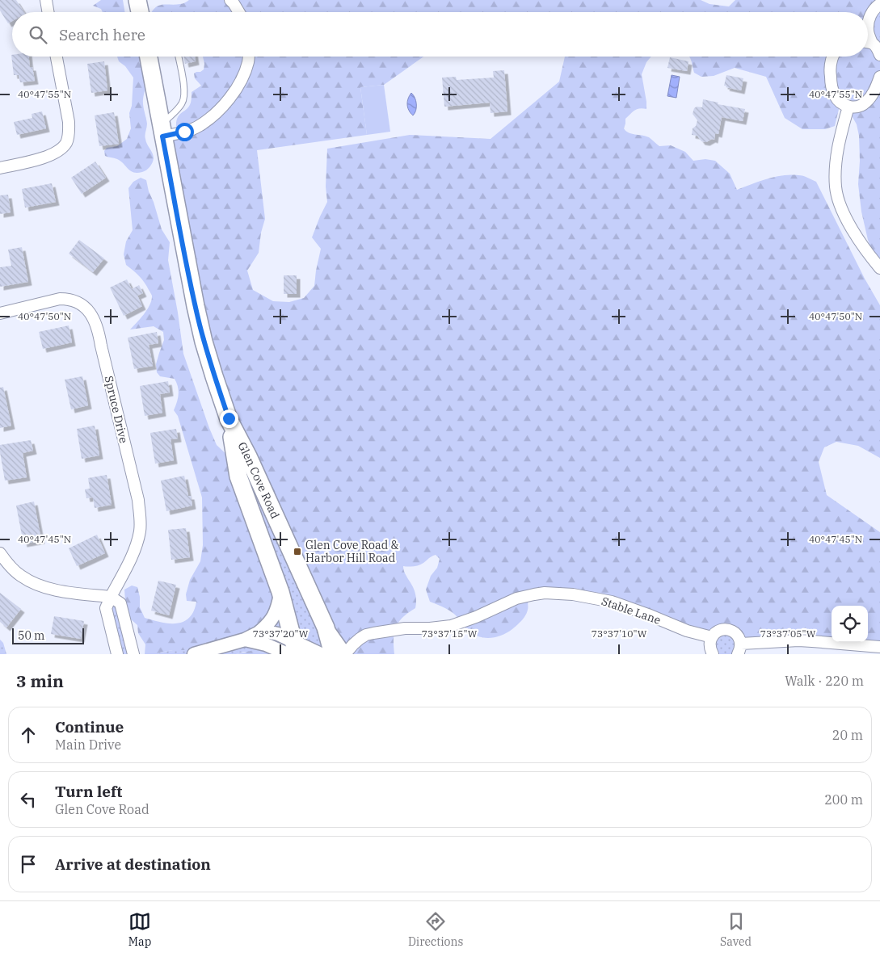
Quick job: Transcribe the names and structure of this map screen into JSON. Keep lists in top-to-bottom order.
{
  "streets": {
    "main road": ["Glen Cove Road"],
    "street": ["Spruce Drive", "Stable Lane"]
  },
  "places": {
    "transit": ["Glen Cove Road & Harbor Hill Road"]
  },
  "scale_bar": "50 m",
  "page": {
    "search": "Search here",
    "scale": "50 m",
    "heading": ["3 min", "Walk · 220 m"],
    "list": [
      ["Continue", "Main Drive", "20 m"],
      ["Turn left", "Glen Cove Road", "200 m"],
      "Arrive at destination"
    ],
    "nav": ["Map", "Directions", "Saved"]
  },
  "coordinates": [
    "40°47'55\"N",
    "40°47'50\"N",
    "40°47'45\"N",
    "73°37'20\"W",
    "73°37'15\"W",
    "73°37'10\"W",
    "73°37'05\"W"
  ]
}
